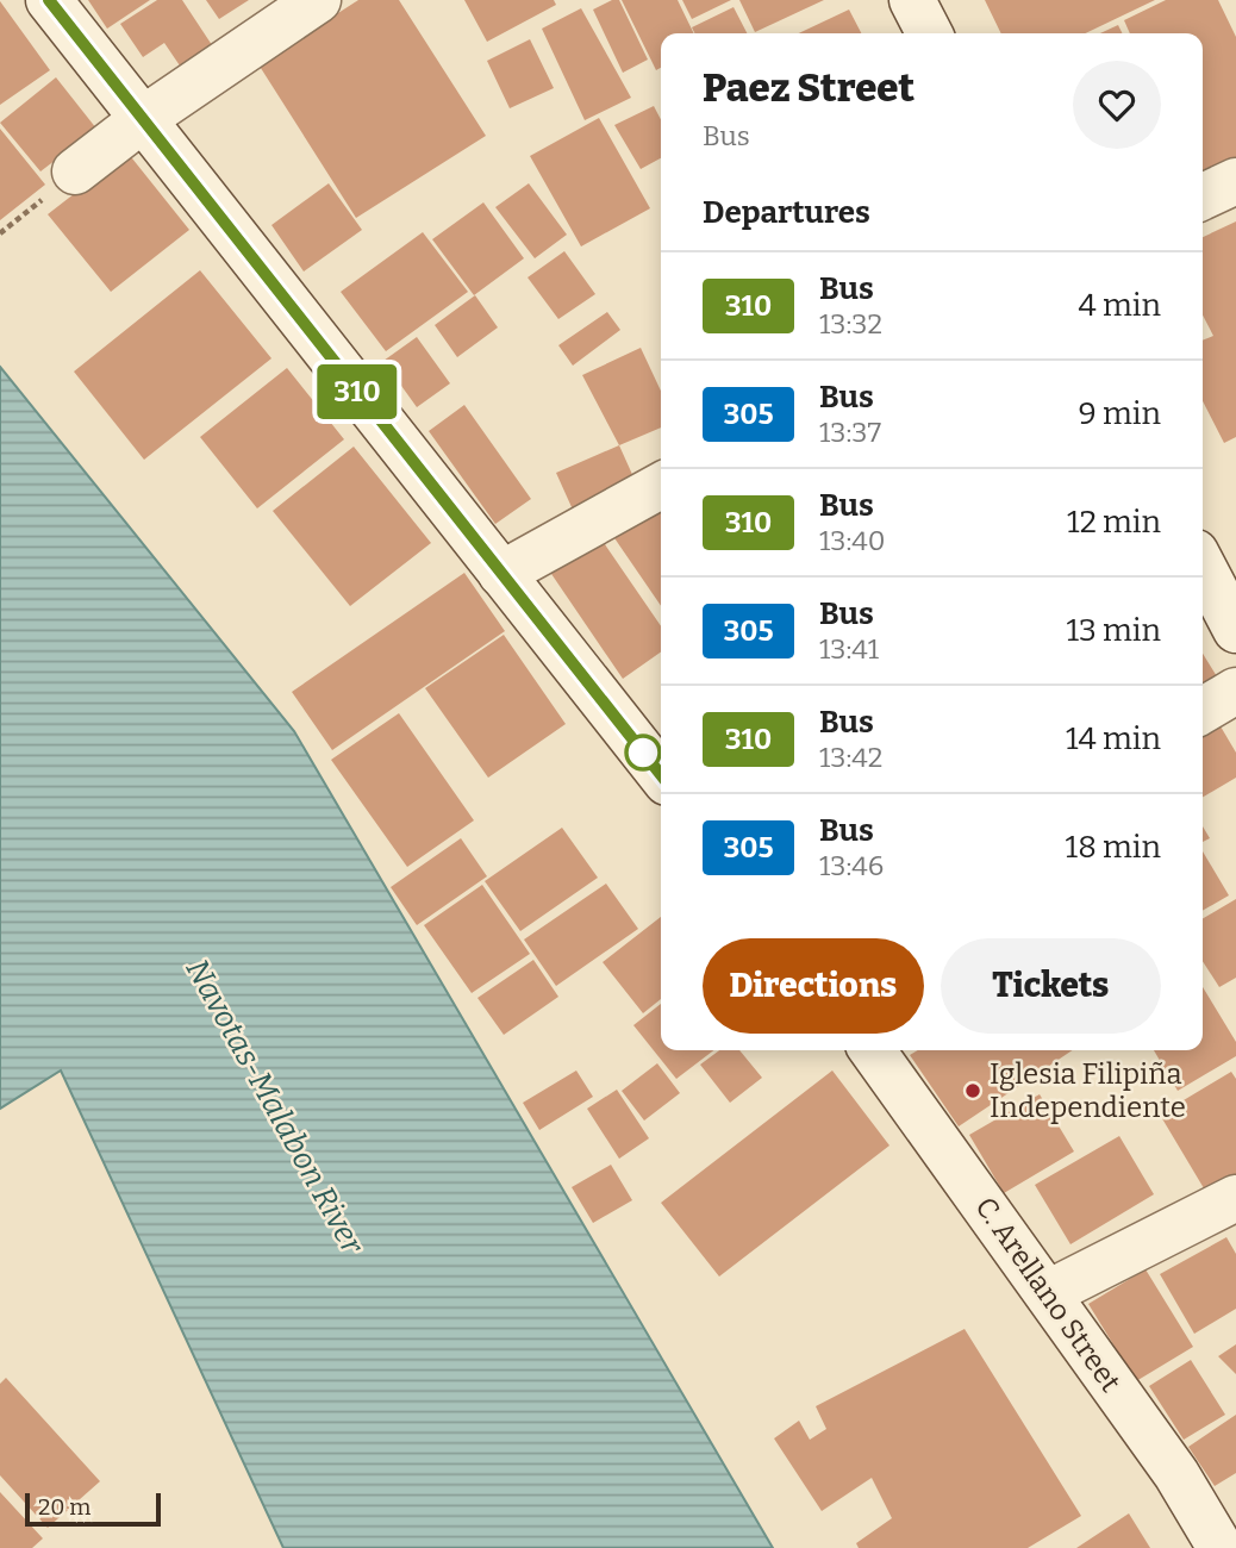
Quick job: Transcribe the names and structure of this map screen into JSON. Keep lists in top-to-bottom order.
{
  "streets": {
    "main road": ["C. Arellano Street"]
  },
  "water": ["Navotas-Malabon River"],
  "places": ["Iglesia Filipiña Independiente"],
  "lines": ["bus line 310"],
  "scale_bar": "20 m",
  "page": {
    "on_map": "310",
    "heading": [
      ["Paez Street", "Bus"],
      "Departures"
    ],
    "list": [
      {
        "mark": "310",
        "name": "Bus",
        "note": "13:32",
        "value": "4 min"
      },
      {
        "mark": "305",
        "name": "Bus",
        "note": "13:37",
        "value": "9 min"
      },
      {
        "mark": "310",
        "name": "Bus",
        "note": "13:40",
        "value": "12 min"
      },
      {
        "mark": "305",
        "name": "Bus",
        "note": "13:41",
        "value": "13 min"
      },
      {
        "mark": "310",
        "name": "Bus",
        "note": "13:42",
        "value": "14 min"
      },
      {
        "mark": "305",
        "name": "Bus",
        "note": "13:46",
        "value": "18 min"
      }
    ],
    "buttons": ["Directions", "Tickets"],
    "scale": "20 m"
  }
}
